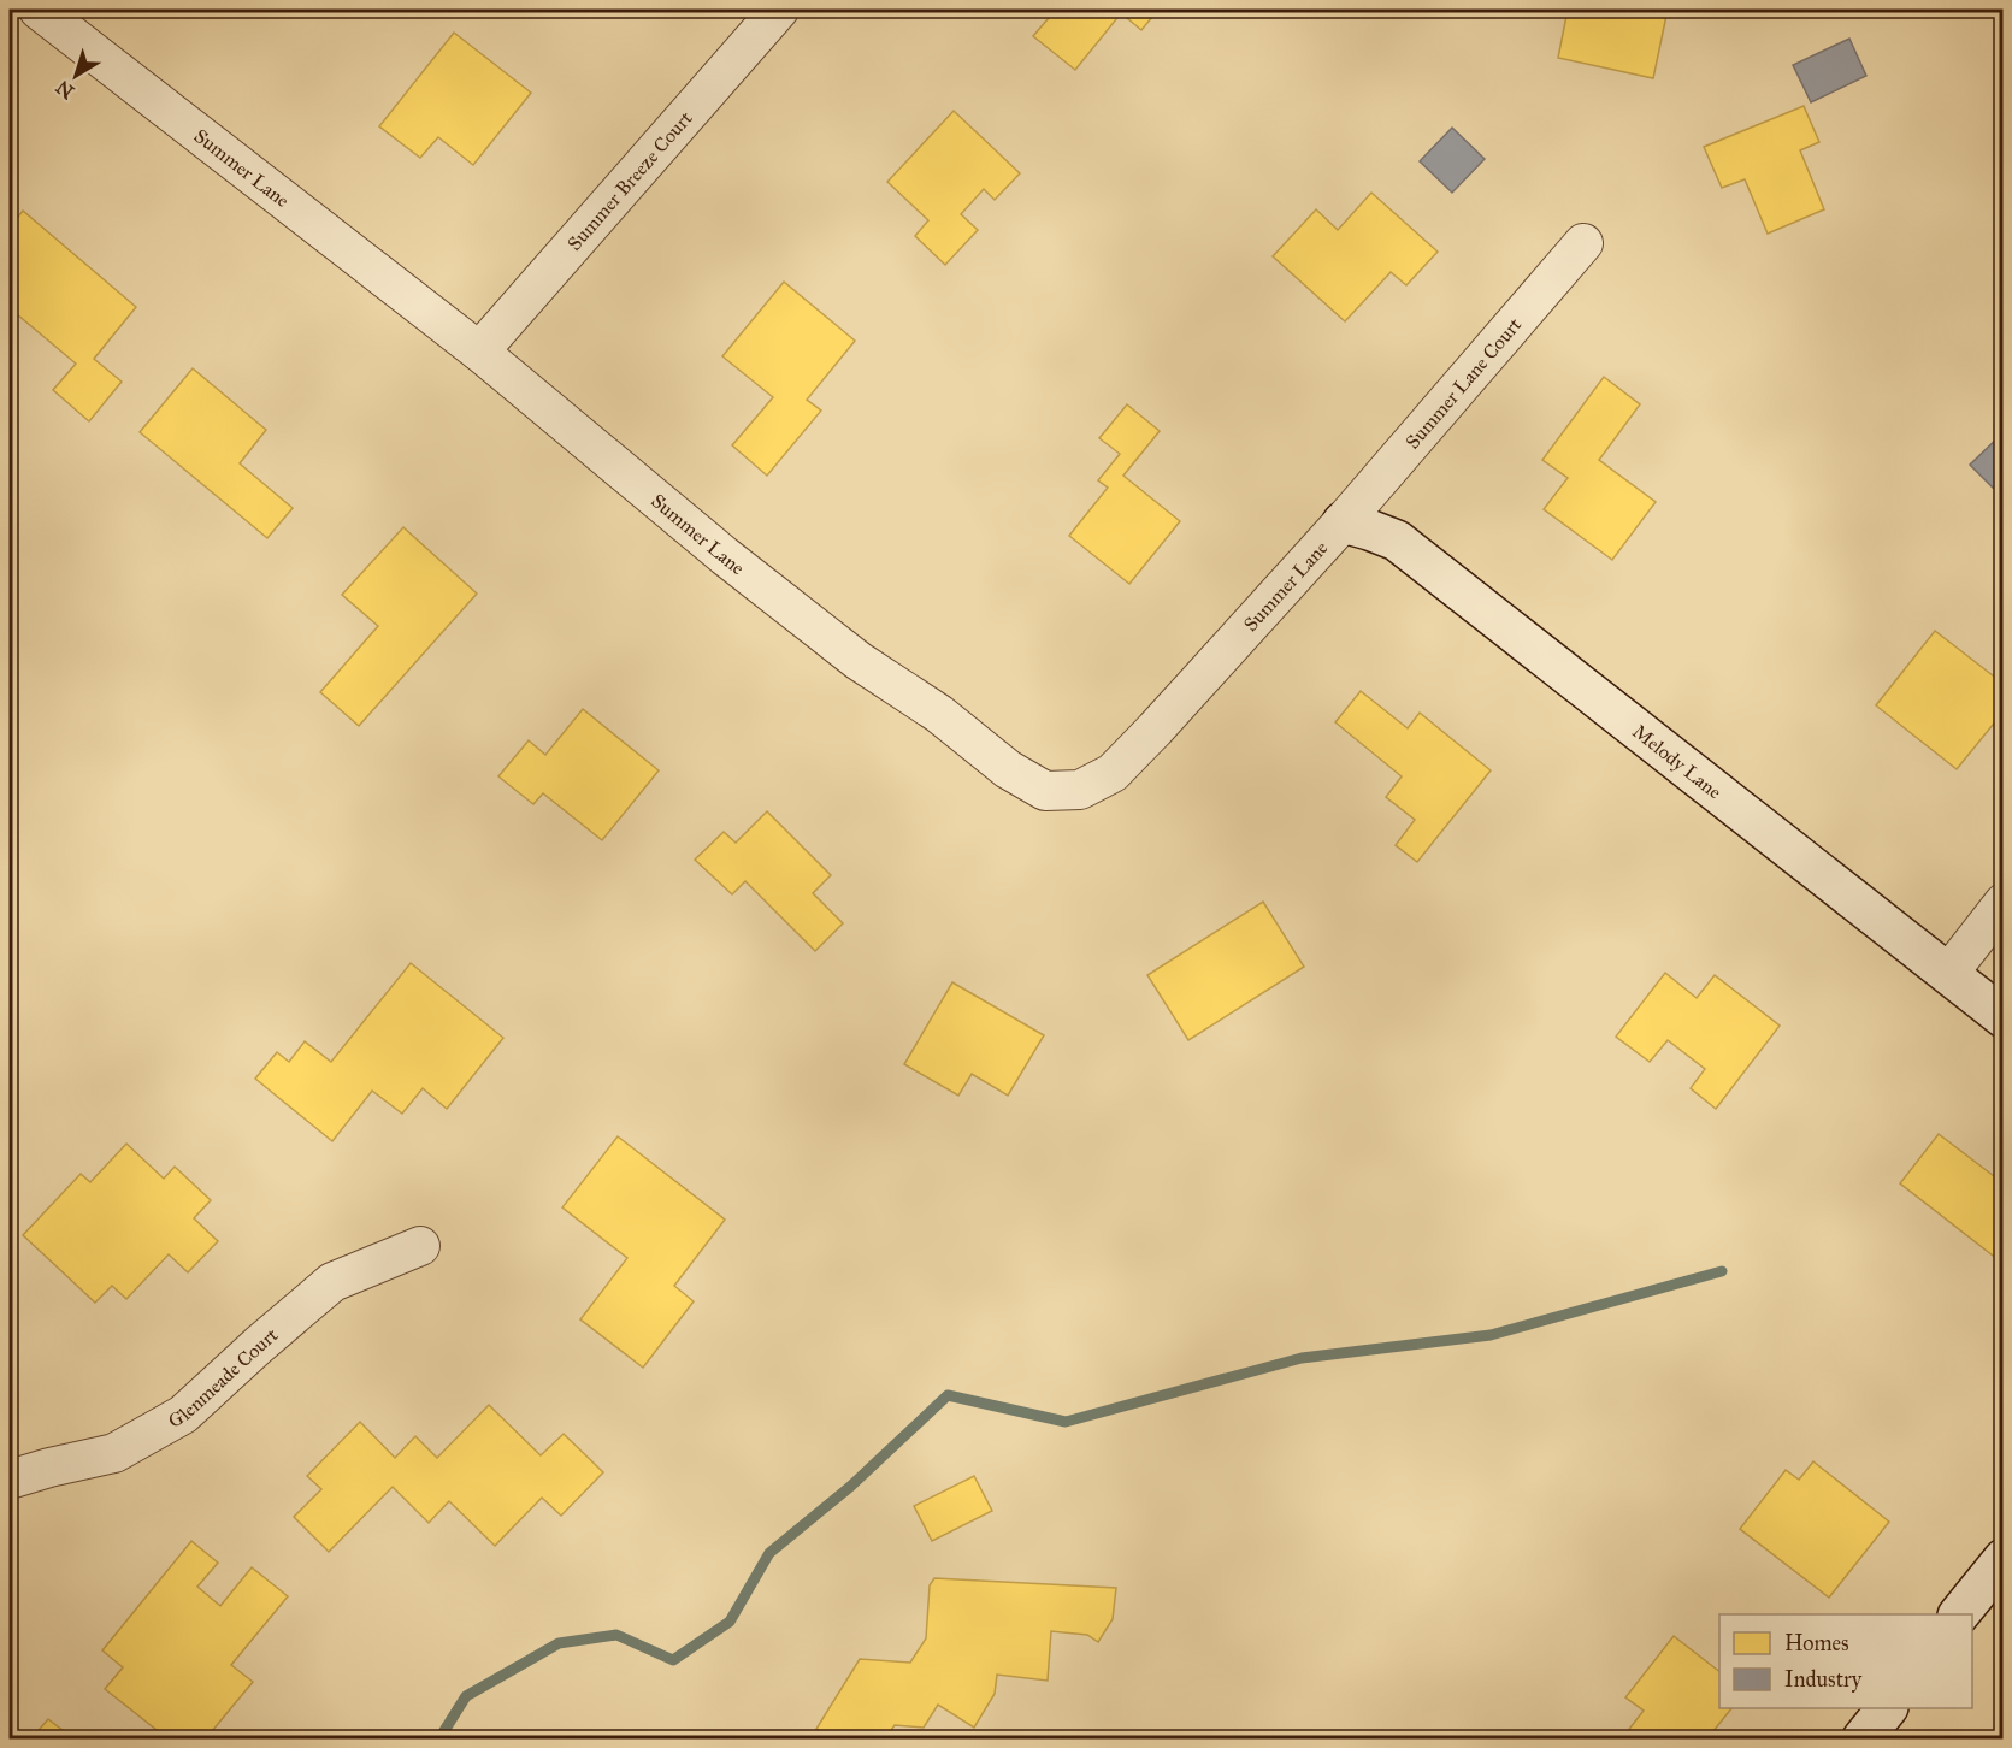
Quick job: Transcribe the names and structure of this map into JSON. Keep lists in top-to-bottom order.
{
  "streets": {
    "street": [
      "Summer Lane",
      "Summer Breeze Court",
      "Summer Lane Court",
      "Melody Lane",
      "Glenmeade Court"
    ]
  },
  "crossings": [
    ["Summer Lane", "Summer Breeze Court"],
    ["Summer Lane", "Summer Lane Court"],
    ["Summer Lane", "Melody Lane"],
    ["Summer Lane Court", "Melody Lane"]
  ],
  "legend": ["Homes", "Industry"],
  "north": "bottom left"
}
